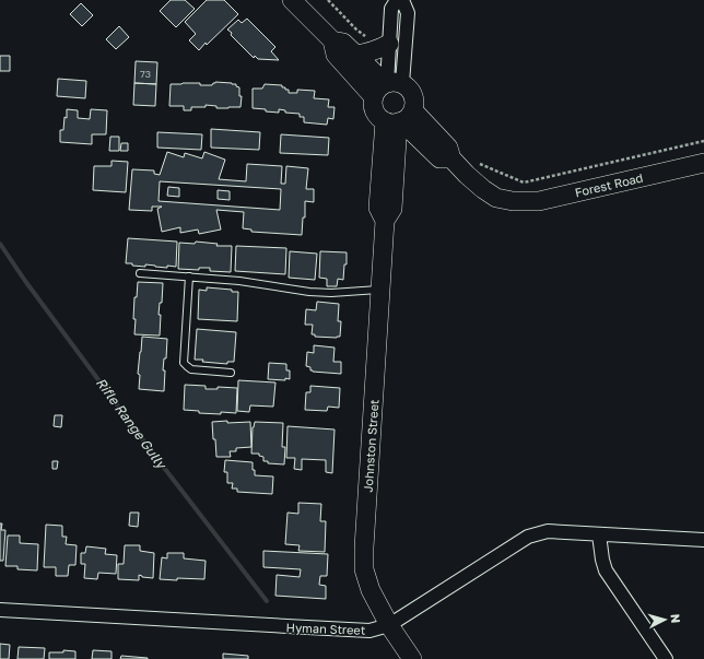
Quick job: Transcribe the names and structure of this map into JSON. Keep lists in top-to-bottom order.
{
  "streets": {
    "street": ["Forest Road", "Johnston Street", "Hyman Street"]
  },
  "crossings": [
    ["Forest Road", "Johnston Street"],
    ["Johnston Street", "Hyman Street"]
  ],
  "water": ["Rifle Range Gully"],
  "house_numbers": ["73"],
  "north": "right"
}
